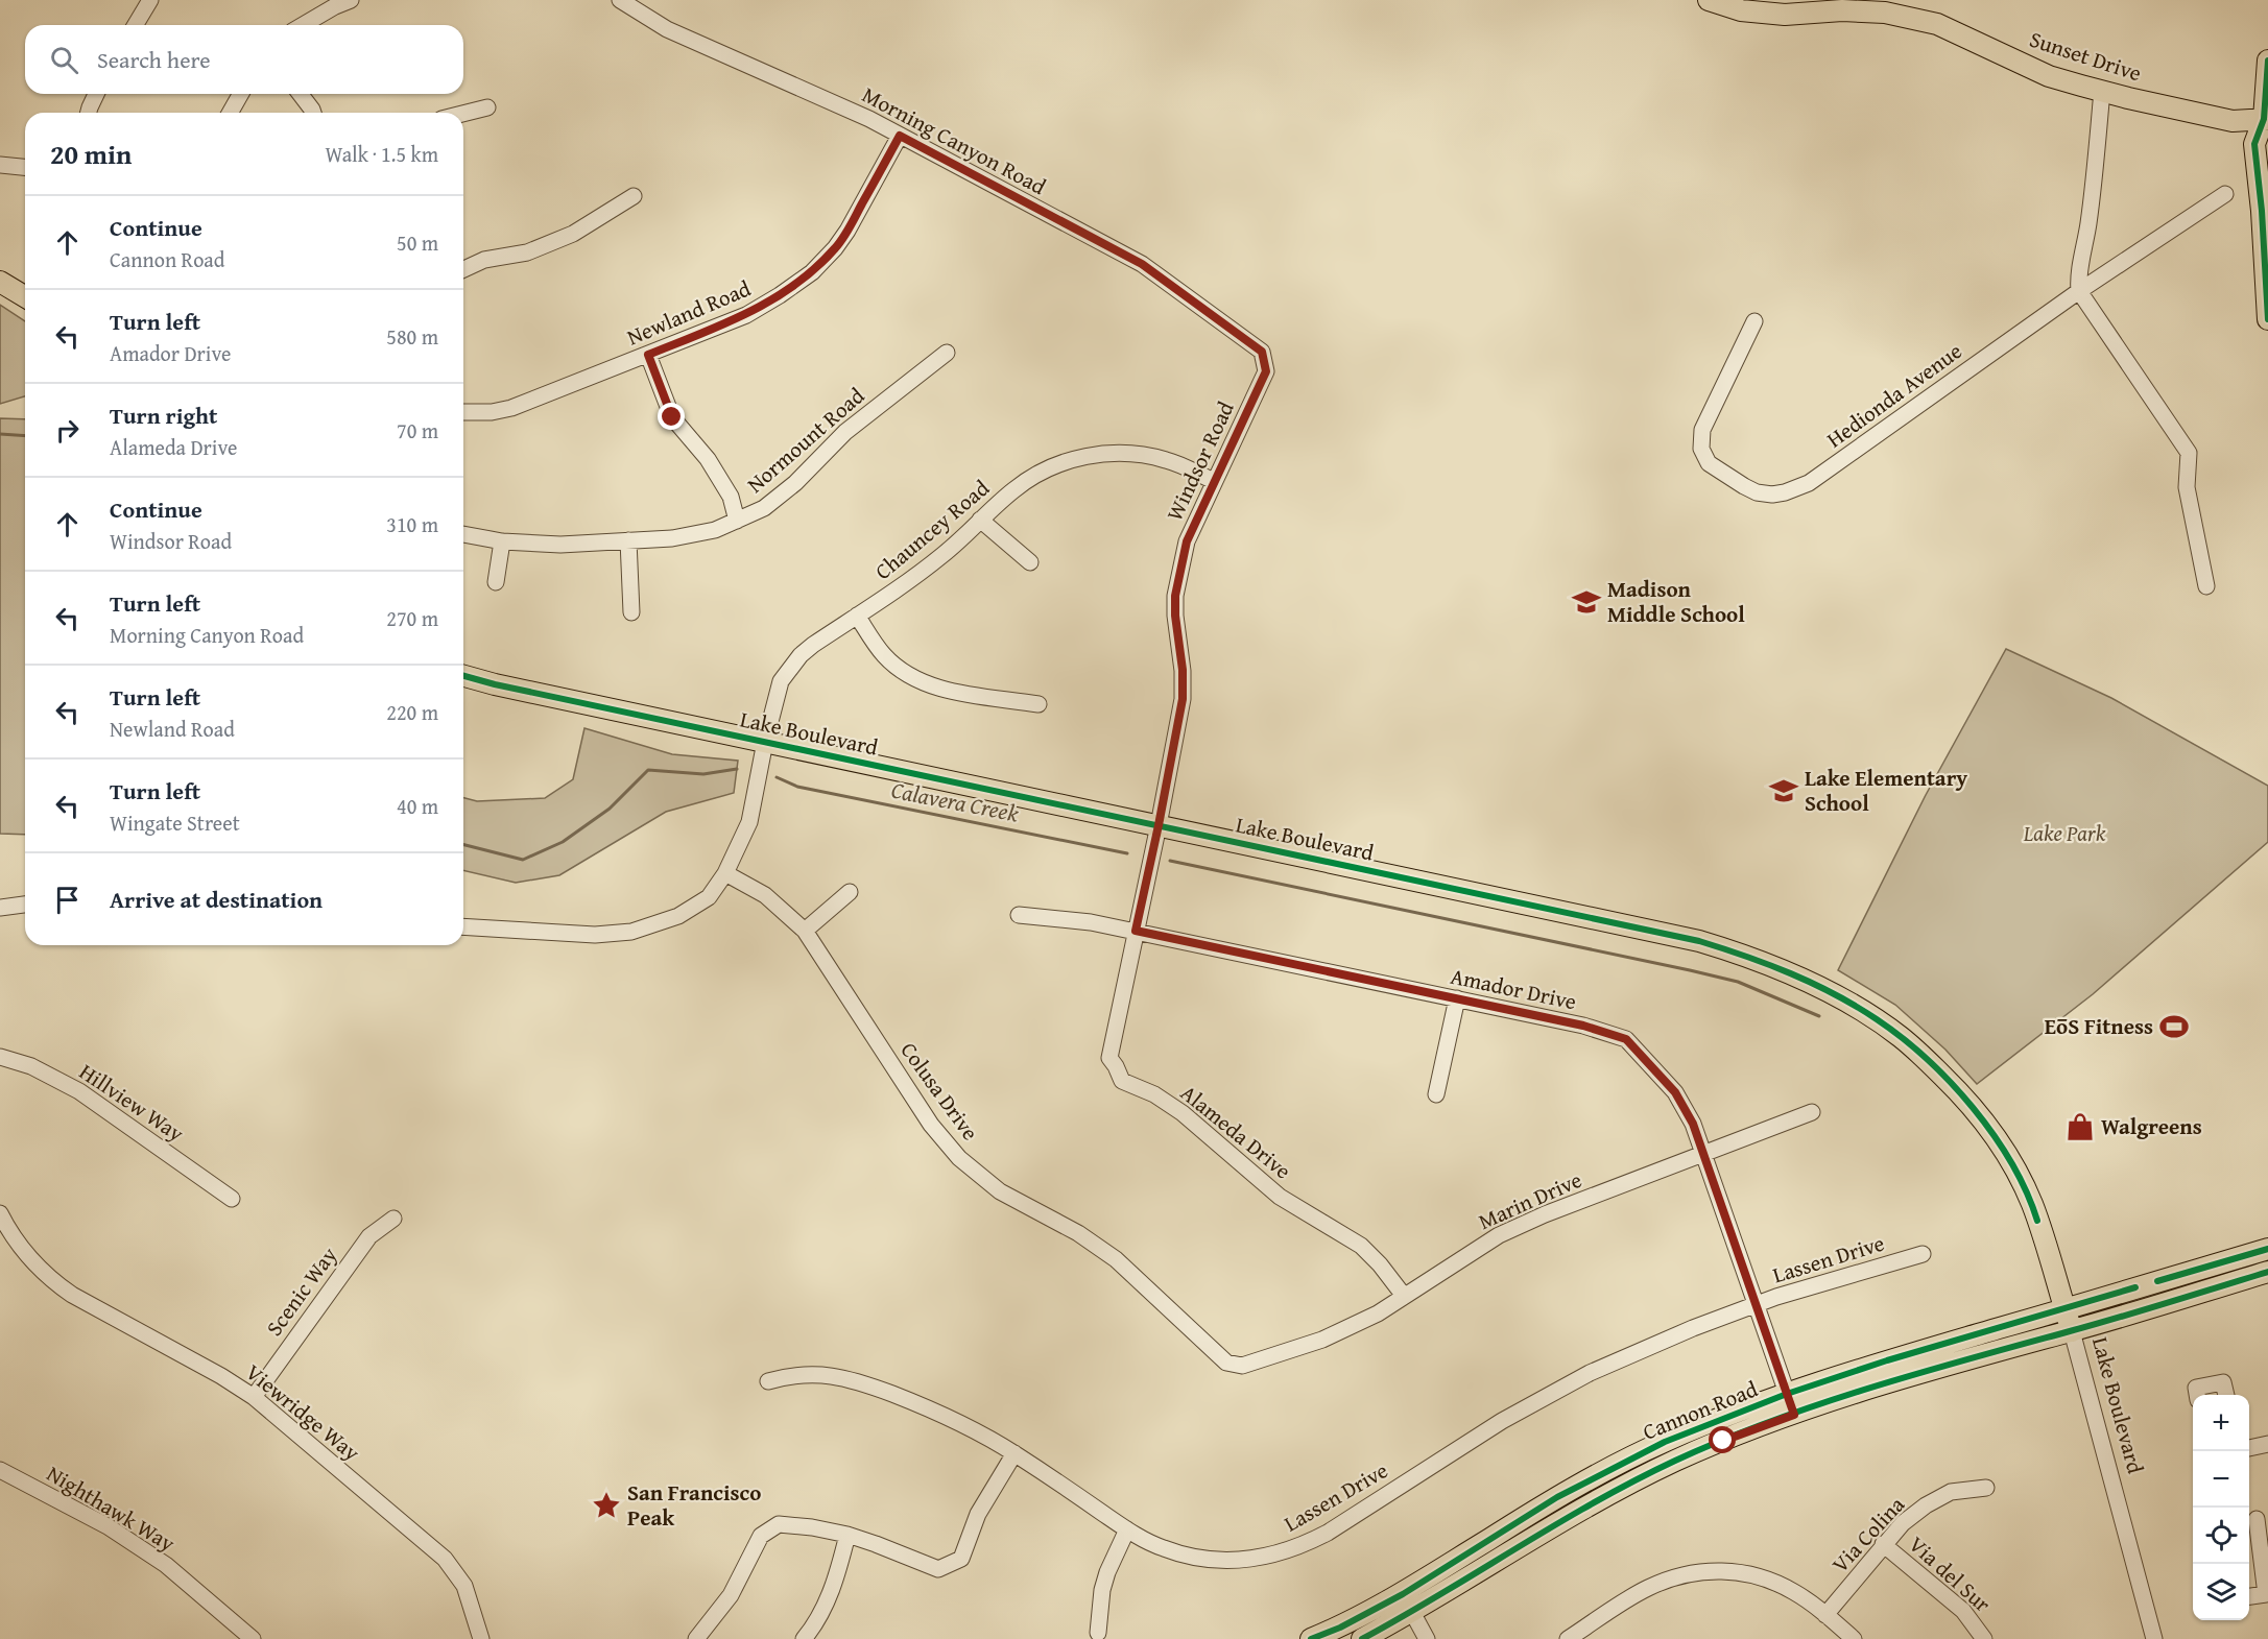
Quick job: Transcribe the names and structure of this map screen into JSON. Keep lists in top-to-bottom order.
{
  "streets": {
    "main road": ["Sunset Drive", "Lake Boulevard", "Cannon Road"],
    "street": [
      "Morning Canyon Road",
      "Newland Road",
      "Hedionda Avenue",
      "Normount Road",
      "Windsor Road",
      "Chauncey Road",
      "Amador Drive",
      "Colusa Drive",
      "Hillview Way",
      "Alameda Drive",
      "Marin Drive",
      "Lassen Drive",
      "Scenic Way",
      "Viewridge Way",
      "Nighthawk Way",
      "Via Colina",
      "Via del Sur"
    ]
  },
  "crossings": [
    ["Morning Canyon Road", "Newland Road"],
    ["Morning Canyon Road", "Windsor Road"],
    ["Windsor Road", "Chauncey Road"],
    ["Windsor Road", "Lake Boulevard"],
    ["Windsor Road", "Alameda Drive"],
    ["Chauncey Road", "Lake Boulevard"],
    ["Chauncey Road", "Colusa Drive"],
    ["Lake Boulevard", "Alameda Drive"],
    ["Lake Boulevard", "Cannon Road"],
    ["Amador Drive", "Alameda Drive"],
    ["Amador Drive", "Marin Drive"],
    ["Amador Drive", "Lassen Drive"],
    ["Amador Drive", "Cannon Road"],
    ["Colusa Drive", "Marin Drive"],
    ["Alameda Drive", "Marin Drive"],
    ["Scenic Way", "Viewridge Way"],
    ["Via Colina", "Via del Sur"]
  ],
  "water": ["Calavera Creek"],
  "parks": ["Lake Park"],
  "places": {
    "school or university": ["Madison Middle School", "Lake Elementary School"],
    "sports": ["EōS Fitness"],
    "shop": ["Walgreens"],
    "place": ["San Francisco Peak"]
  },
  "page": {
    "search": "Search here",
    "heading": ["20 min", "Walk · 1.5 km"],
    "list": [
      ["Continue", "Cannon Road", "50 m"],
      ["Turn left", "Amador Drive", "580 m"],
      ["Turn right", "Alameda Drive", "70 m"],
      ["Continue", "Windsor Road", "310 m"],
      ["Turn left", "Morning Canyon Road", "270 m"],
      ["Turn left", "Newland Road", "220 m"],
      ["Turn left", "Wingate Street", "40 m"],
      "Arrive at destination"
    ],
    "map_buttons": ["+", "−"]
  }
}
